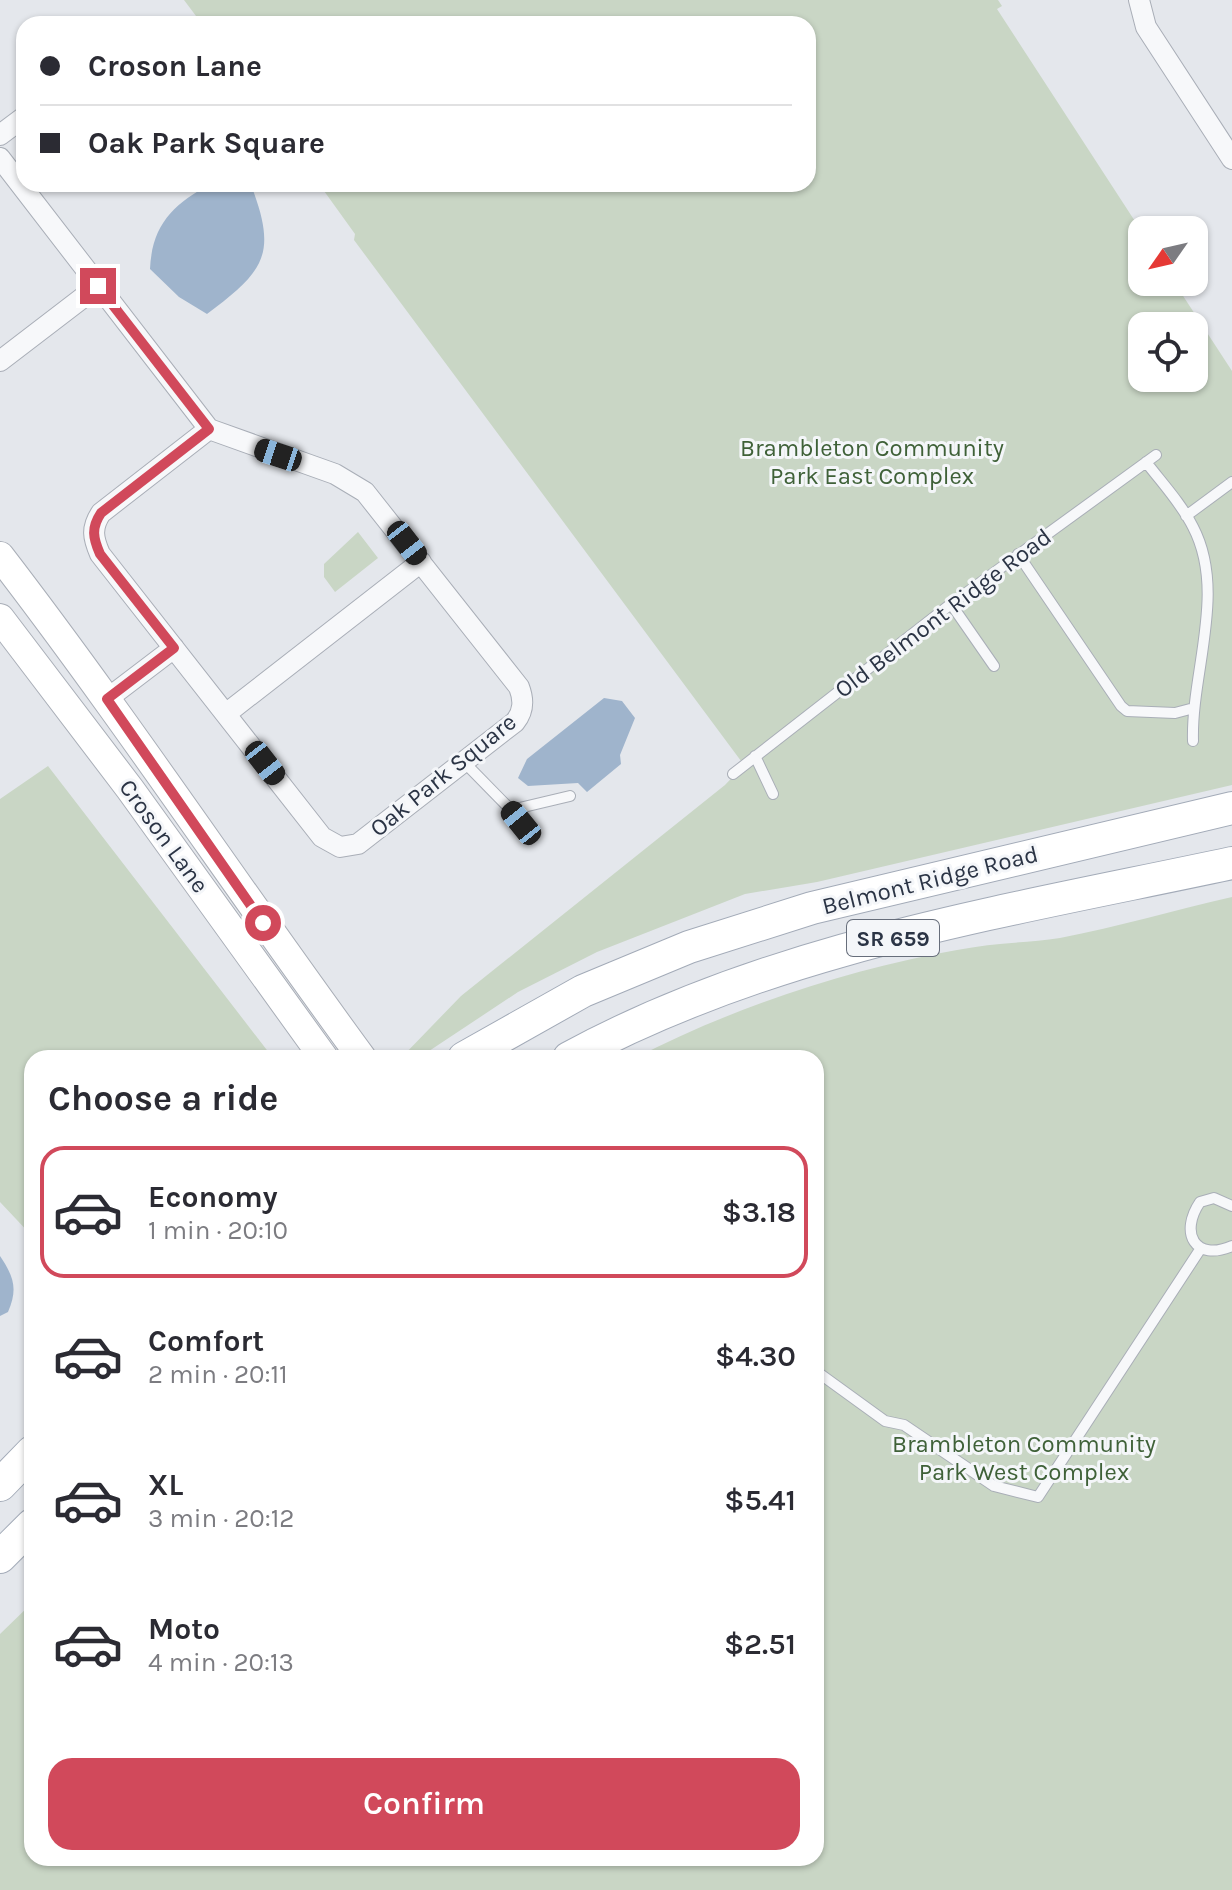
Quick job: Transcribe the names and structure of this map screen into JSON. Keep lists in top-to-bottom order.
{
  "streets": {
    "main road": ["Croson Lane", "Belmont Ridge Road", "SR 659"],
    "street": ["Oak Park Square"],
    "lane": ["Old Belmont Ridge Road"]
  },
  "parks": ["Brambleton Community Park East Complex", "Brambleton Community Park West Complex"],
  "north": "bottom left",
  "page": {
    "banner": ["Croson Lane", "Oak Park Square"],
    "heading": "Choose a ride",
    "list": [
      {
        "name": "Economy",
        "note": "1 min · 20:10",
        "value": "$3.18"
      },
      {
        "name": "Comfort",
        "note": "2 min · 20:11",
        "value": "$4.30"
      },
      {
        "name": "XL",
        "note": "3 min · 20:12",
        "value": "$5.41"
      },
      {
        "name": "Moto",
        "note": "4 min · 20:13",
        "value": "$2.51"
      }
    ],
    "buttons": "Confirm"
  }
}
